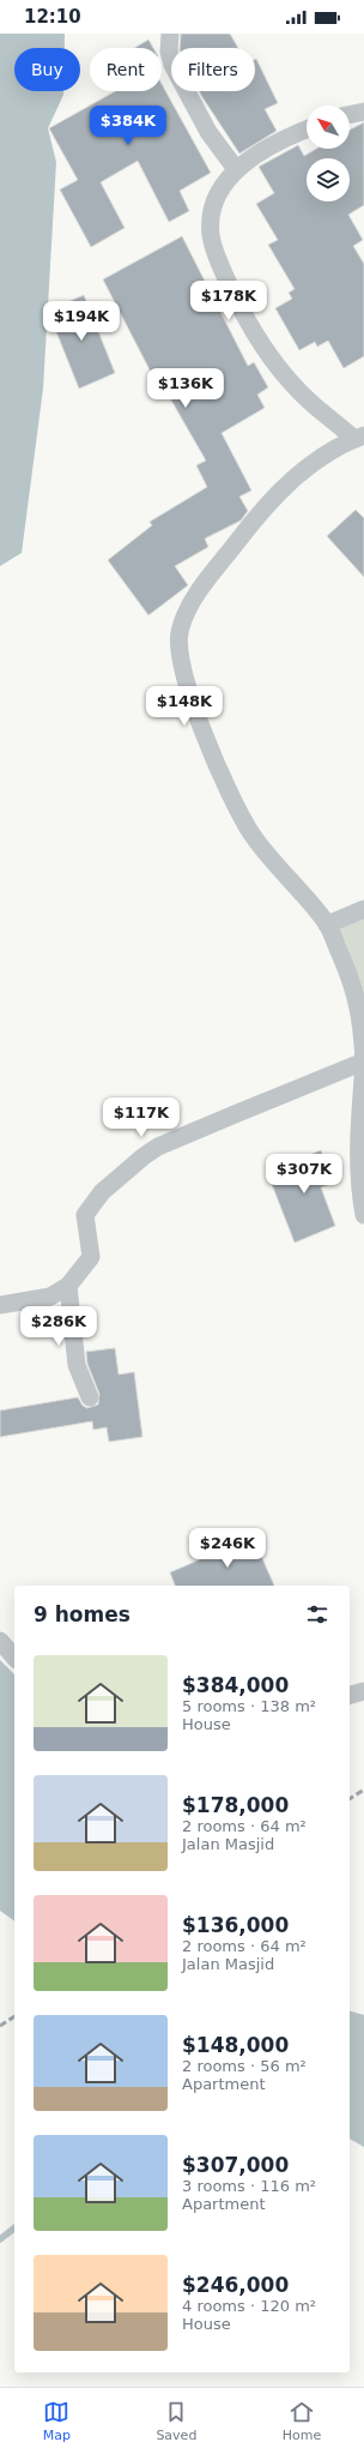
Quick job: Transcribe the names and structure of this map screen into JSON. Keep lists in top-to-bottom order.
{
  "north": "top left",
  "page": {
    "status": "12:10",
    "chip": ["Buy", "Rent", "Filters"],
    "price": [
      "$384K",
      "$178K",
      "$194K",
      "$136K",
      "$148K",
      "$117K",
      "$307K",
      "$286K",
      "$246K"
    ],
    "heading": "9 homes",
    "list": [
      {
        "name": "$384,000",
        "note": "5 rooms · 138 m² · House"
      },
      {
        "name": "$178,000",
        "note": "2 rooms · 64 m² · Jalan Masjid"
      },
      {
        "name": "$136,000",
        "note": "2 rooms · 64 m² · Jalan Masjid"
      },
      {
        "name": "$148,000",
        "note": "2 rooms · 56 m² · Apartment"
      },
      {
        "name": "$307,000",
        "note": "3 rooms · 116 m² · Apartment"
      },
      {
        "name": "$246,000",
        "note": "4 rooms · 120 m² · House"
      }
    ],
    "tabs": ["Map", "Saved", "Home"]
  }
}
